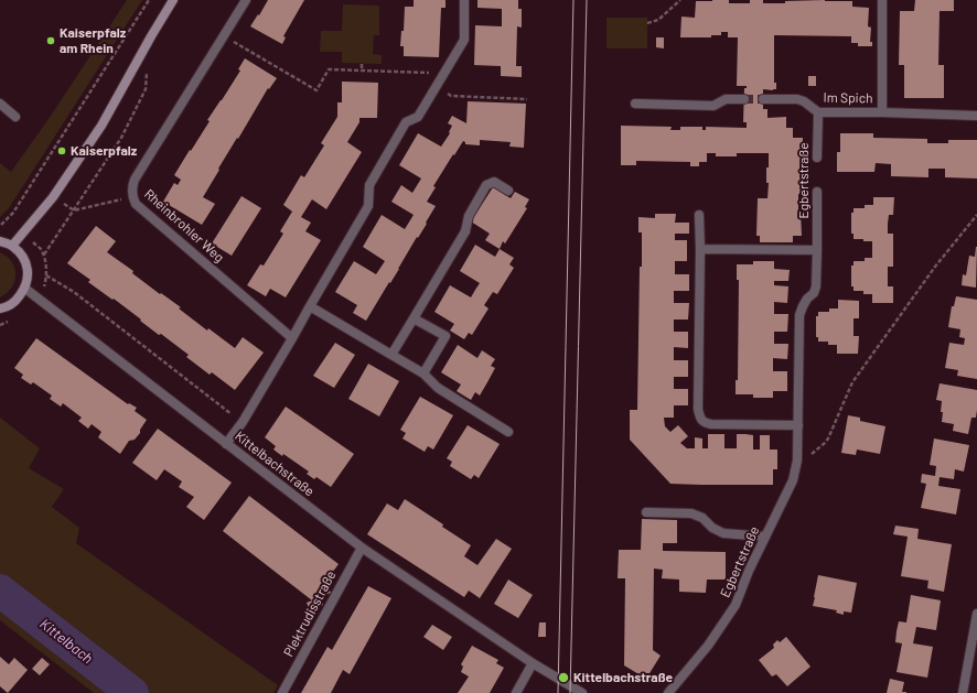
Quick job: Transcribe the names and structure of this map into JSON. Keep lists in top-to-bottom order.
{
  "streets": {
    "street": [
      "Im Spich",
      "Egbertstraße",
      "Rheinbrohler Weg",
      "Kittelbachstraße",
      "Plektrudisstraße"
    ]
  },
  "crossings": [
    ["Im Spich", "Egbertstraße"],
    ["Kittelbachstraße", "Plektrudisstraße"]
  ],
  "water": ["Kittelbach"],
  "places": ["Kaiserpfalz am Rhein", "Kaiserpfalz", "Kittelbachstraße"]
}
